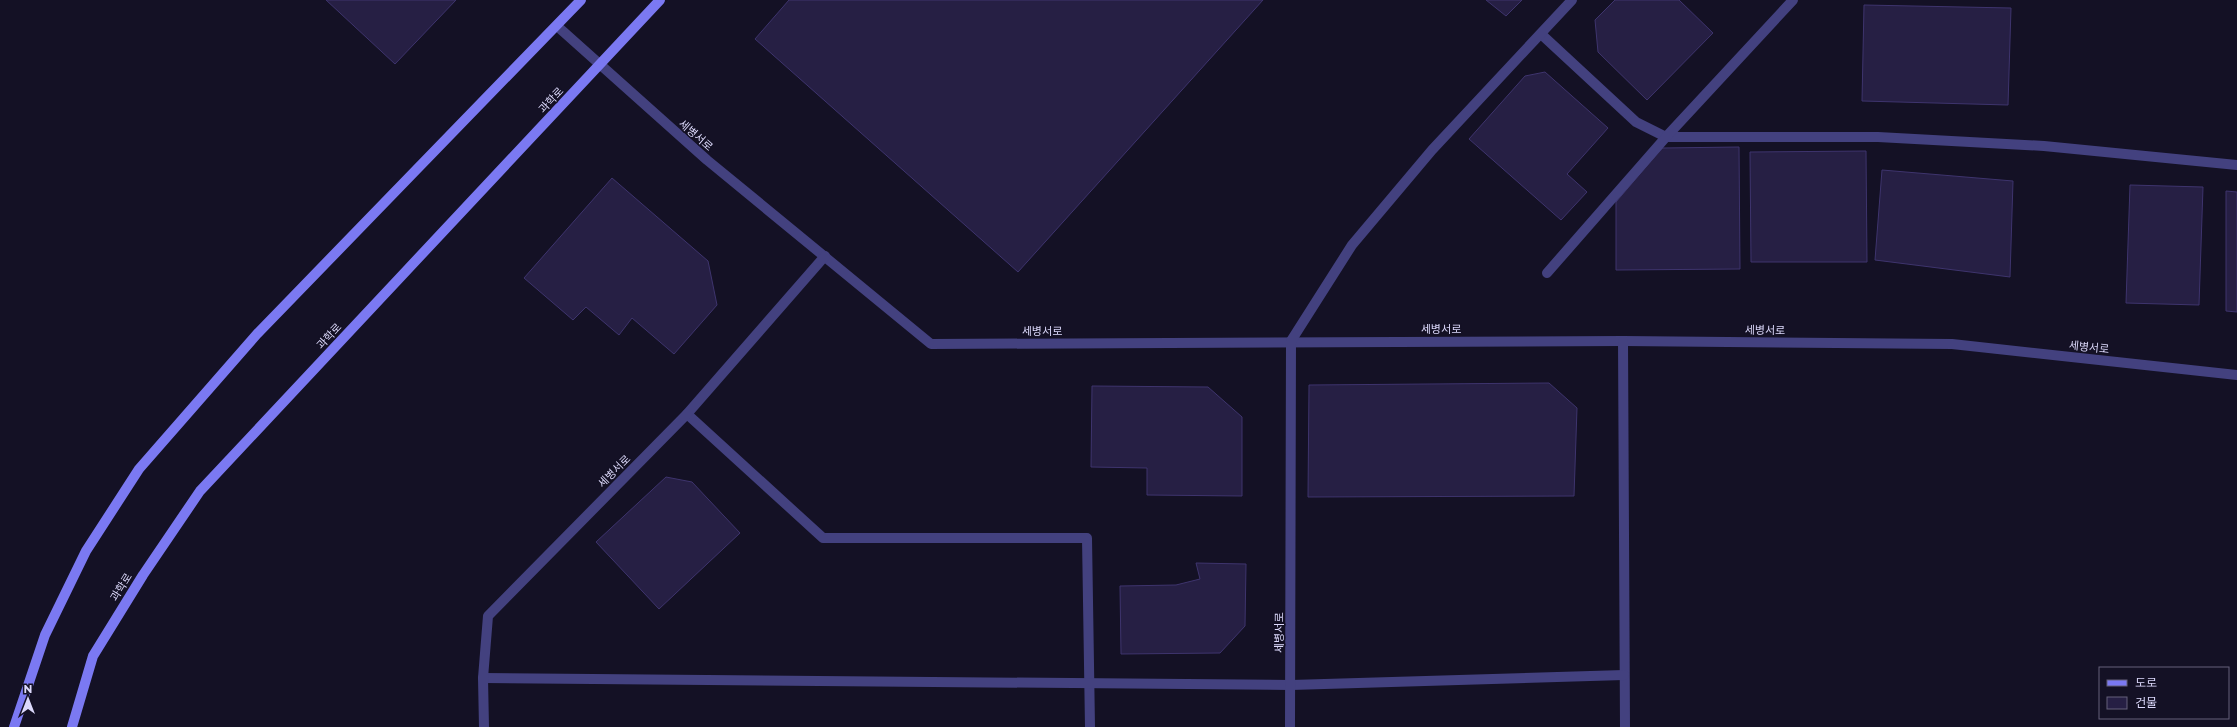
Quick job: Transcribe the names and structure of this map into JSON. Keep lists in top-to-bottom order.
{
  "streets": {
    "street": ["과학로", "세병서로"]
  },
  "crossings": [
    ["과학로", "세병서로"]
  ],
  "legend": ["도로", "건물"],
  "north": "top"
}
